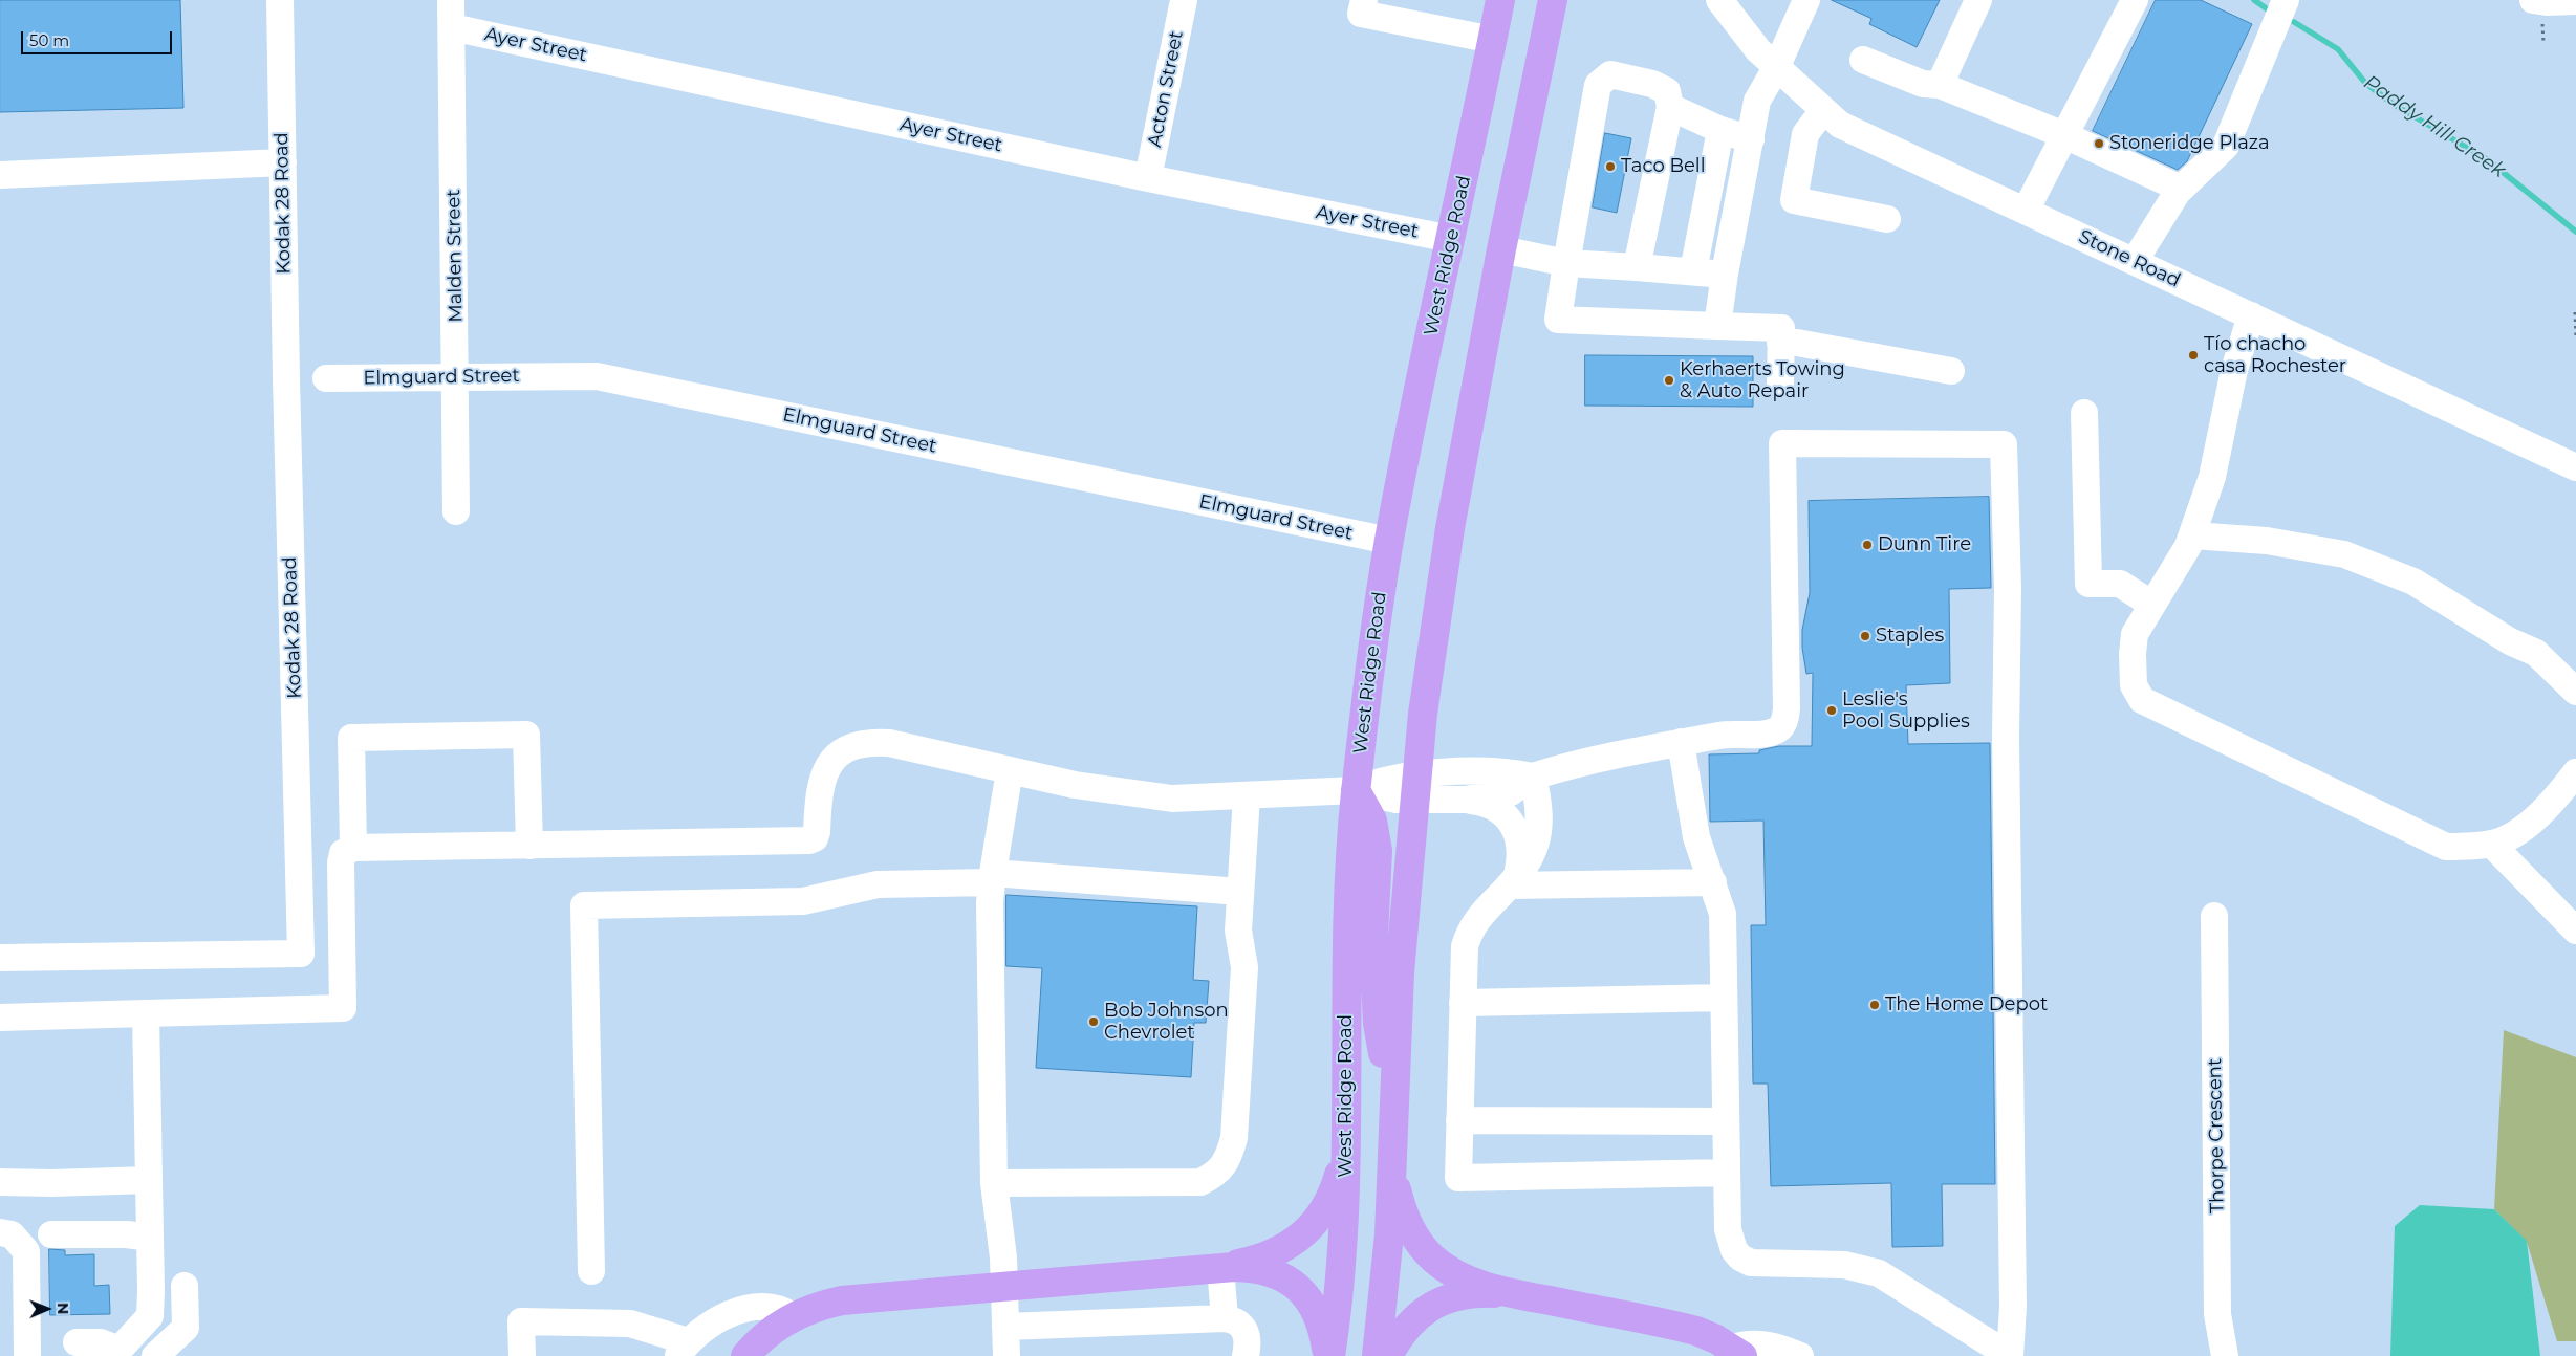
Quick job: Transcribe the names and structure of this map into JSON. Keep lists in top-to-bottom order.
{
  "streets": {
    "highway": ["West Ridge Road"],
    "street": [
      "Ayer Street",
      "Acton Street",
      "Kodak 28 Road",
      "Malden Street",
      "Stone Road",
      "Elmguard Street",
      "Thorpe Crescent"
    ]
  },
  "crossings": [
    ["Ayer Street", "Acton Street"],
    ["Ayer Street", "Malden Street"],
    ["Ayer Street", "West Ridge Road"],
    ["Malden Street", "Elmguard Street"],
    ["West Ridge Road", "Elmguard Street"]
  ],
  "water": ["Paddy Hill Creek"],
  "places": [
    "Stoneridge Plaza",
    "Taco Bell",
    "Tío chacho casa Rochester",
    "Kerhaerts Towing & Auto Repair",
    "Dunn Tire",
    "Staples",
    "Leslie's Pool Supplies",
    "The Home Depot",
    "Bob Johnson Chevrolet"
  ],
  "scale_bar": "50 m",
  "north": "right"
}
